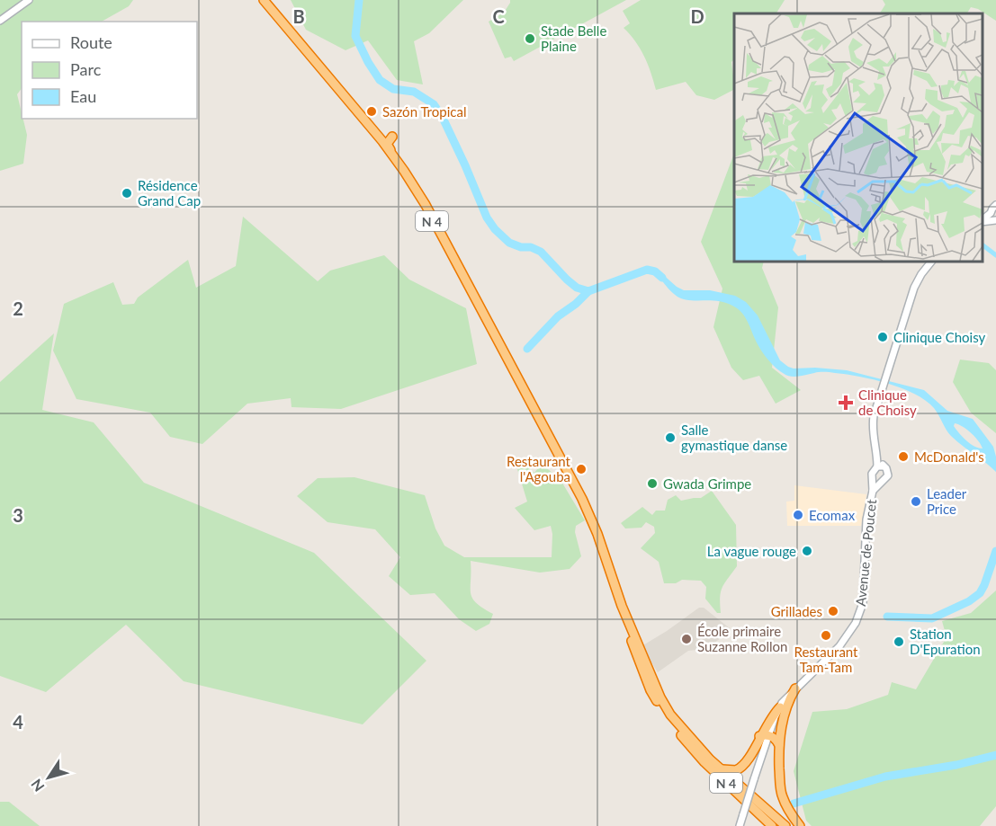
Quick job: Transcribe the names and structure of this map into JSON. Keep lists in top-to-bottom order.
{
  "streets": {
    "highway": ["N 4"],
    "main road": ["Avenue de Poucet"]
  },
  "places": {
    "other": [
      "Stade Belle Plaine",
      "Sazón Tropical",
      "Résidence Grand Cap",
      "Clinique Choisy",
      "Salle gymastique danse",
      "McDonald's",
      "Restaurant l'Agouba",
      "Gwada Grimpe",
      "Leader Price",
      "Ecomax",
      "La vague rouge",
      "Grillades",
      "Restaurant Tam-Tam",
      "École primaire Suzanne Rollon",
      "Station D'Epuration"
    ],
    "health": ["Clinique de Choisy"]
  },
  "legend": ["Route", "Parc", "Eau"],
  "north": "bottom left",
  "grid": {
    "columns": ["B", "C", "D"],
    "rows": ["2", "3", "4"]
  }
}
